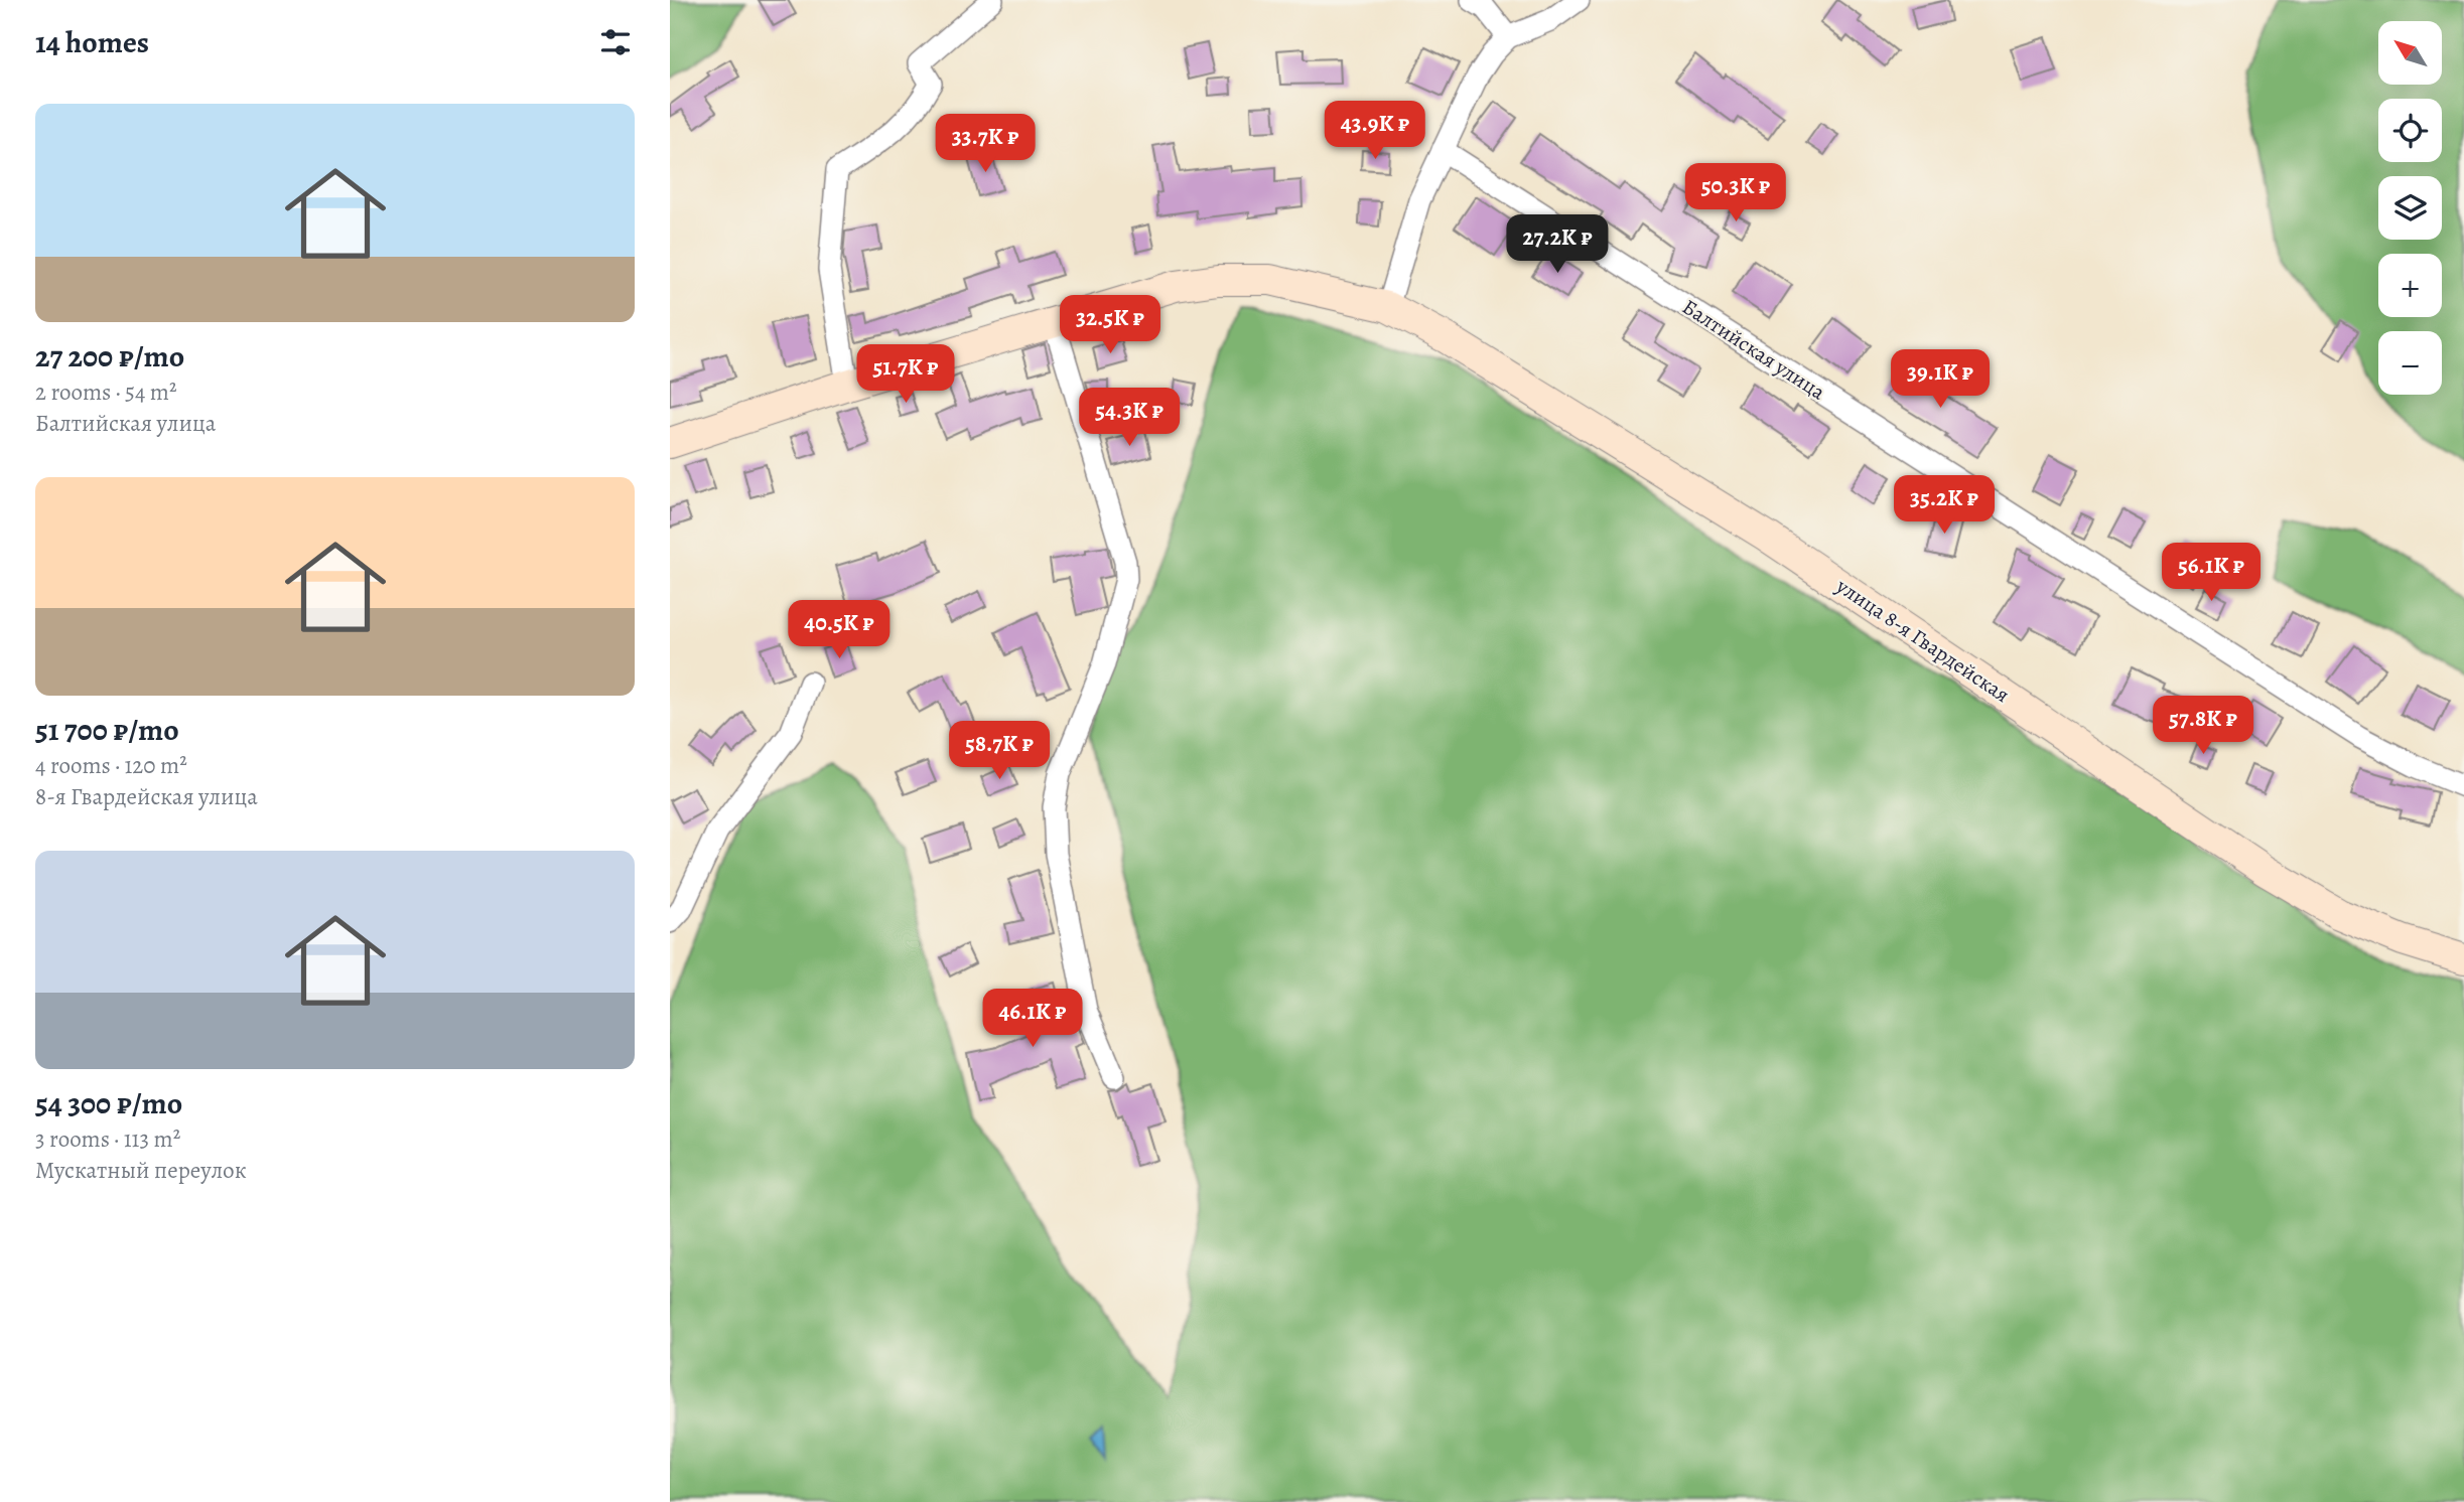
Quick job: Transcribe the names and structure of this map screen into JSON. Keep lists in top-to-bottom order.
{
  "streets": {
    "street": ["Балтийская улица", "улица 8-я Гвардейская"]
  },
  "north": "top left",
  "page": {
    "heading": "14 homes",
    "map_buttons": ["+", "−"],
    "list": [
      {
        "name": "27 200 ₽/mo",
        "note": "2 rooms · 54 m² · Балтийская улица"
      },
      {
        "name": "51 700 ₽/mo",
        "note": "4 rooms · 120 m² · 8-я Гвардейская улица"
      },
      {
        "name": "54 300 ₽/mo",
        "note": "3 rooms · 113 m² · Мускатный переулок"
      }
    ],
    "price": [
      "43.9K ₽",
      "33.7K ₽",
      "50.3K ₽",
      "27.2K ₽",
      "32.5K ₽",
      "51.7K ₽",
      "39.1K ₽",
      "54.3K ₽",
      "35.2K ₽",
      "56.1K ₽",
      "40.5K ₽",
      "57.8K ₽",
      "58.7K ₽",
      "46.1K ₽"
    ]
  }
}
